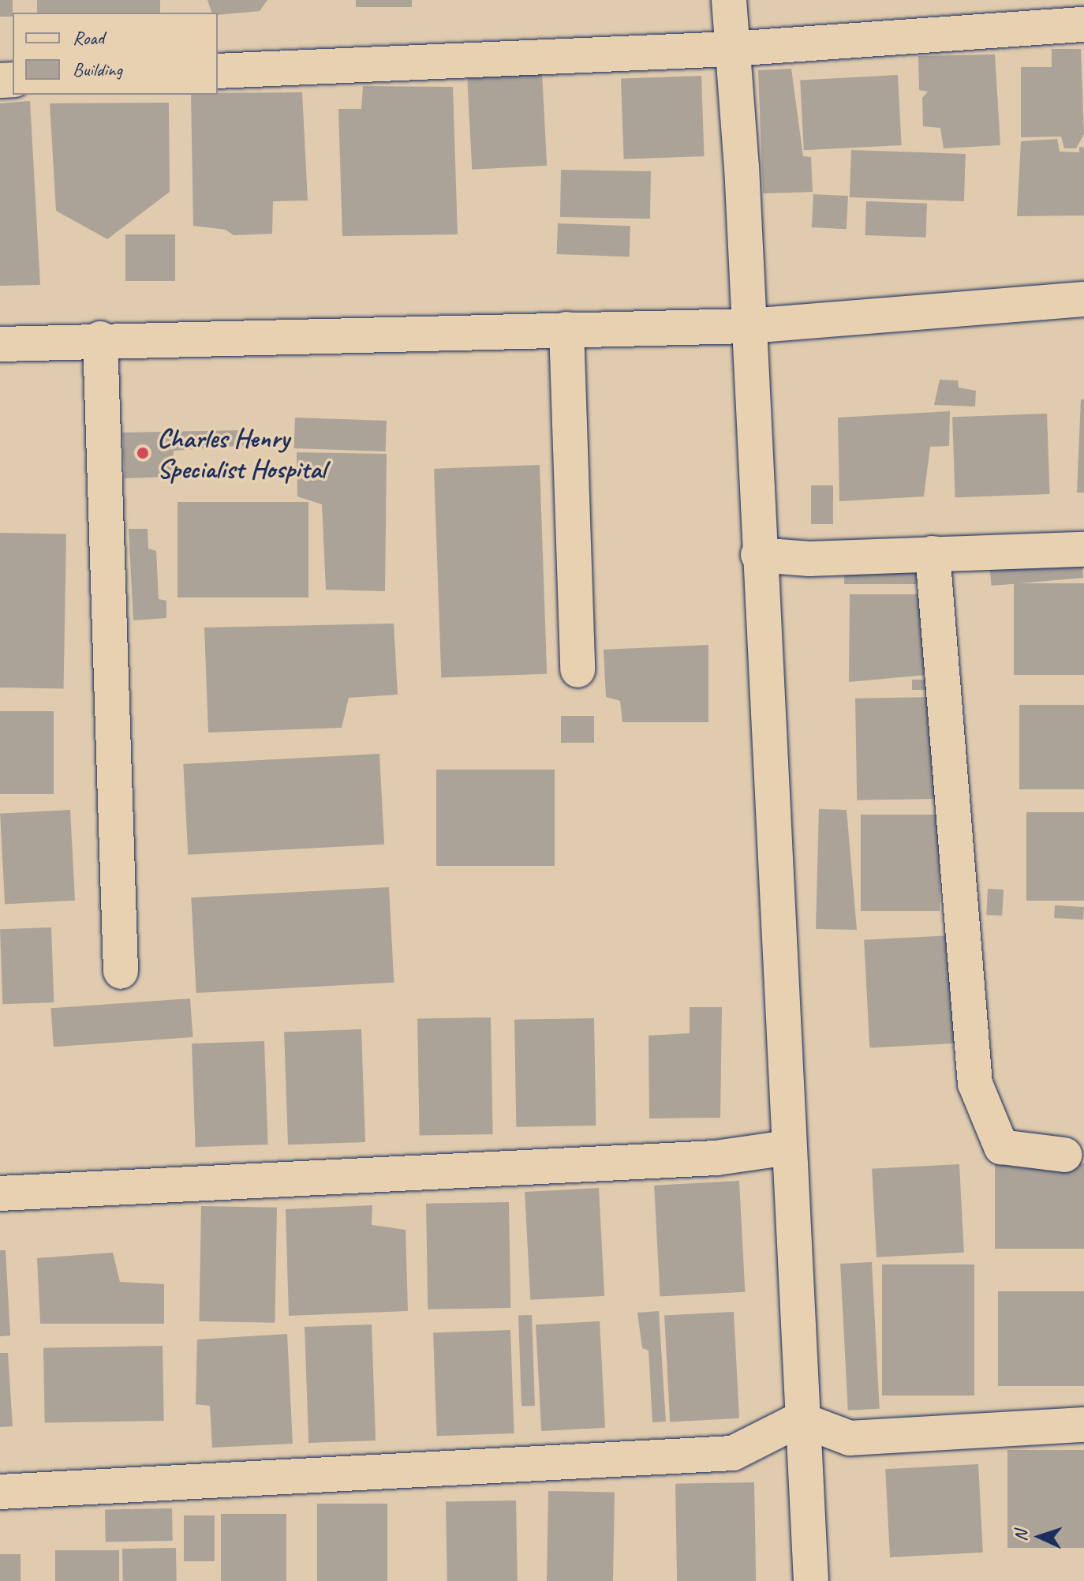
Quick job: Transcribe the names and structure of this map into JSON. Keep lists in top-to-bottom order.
{
  "places": ["Charles Henry Specialist Hospital"],
  "legend": ["Road", "Building"],
  "north": "left"
}
